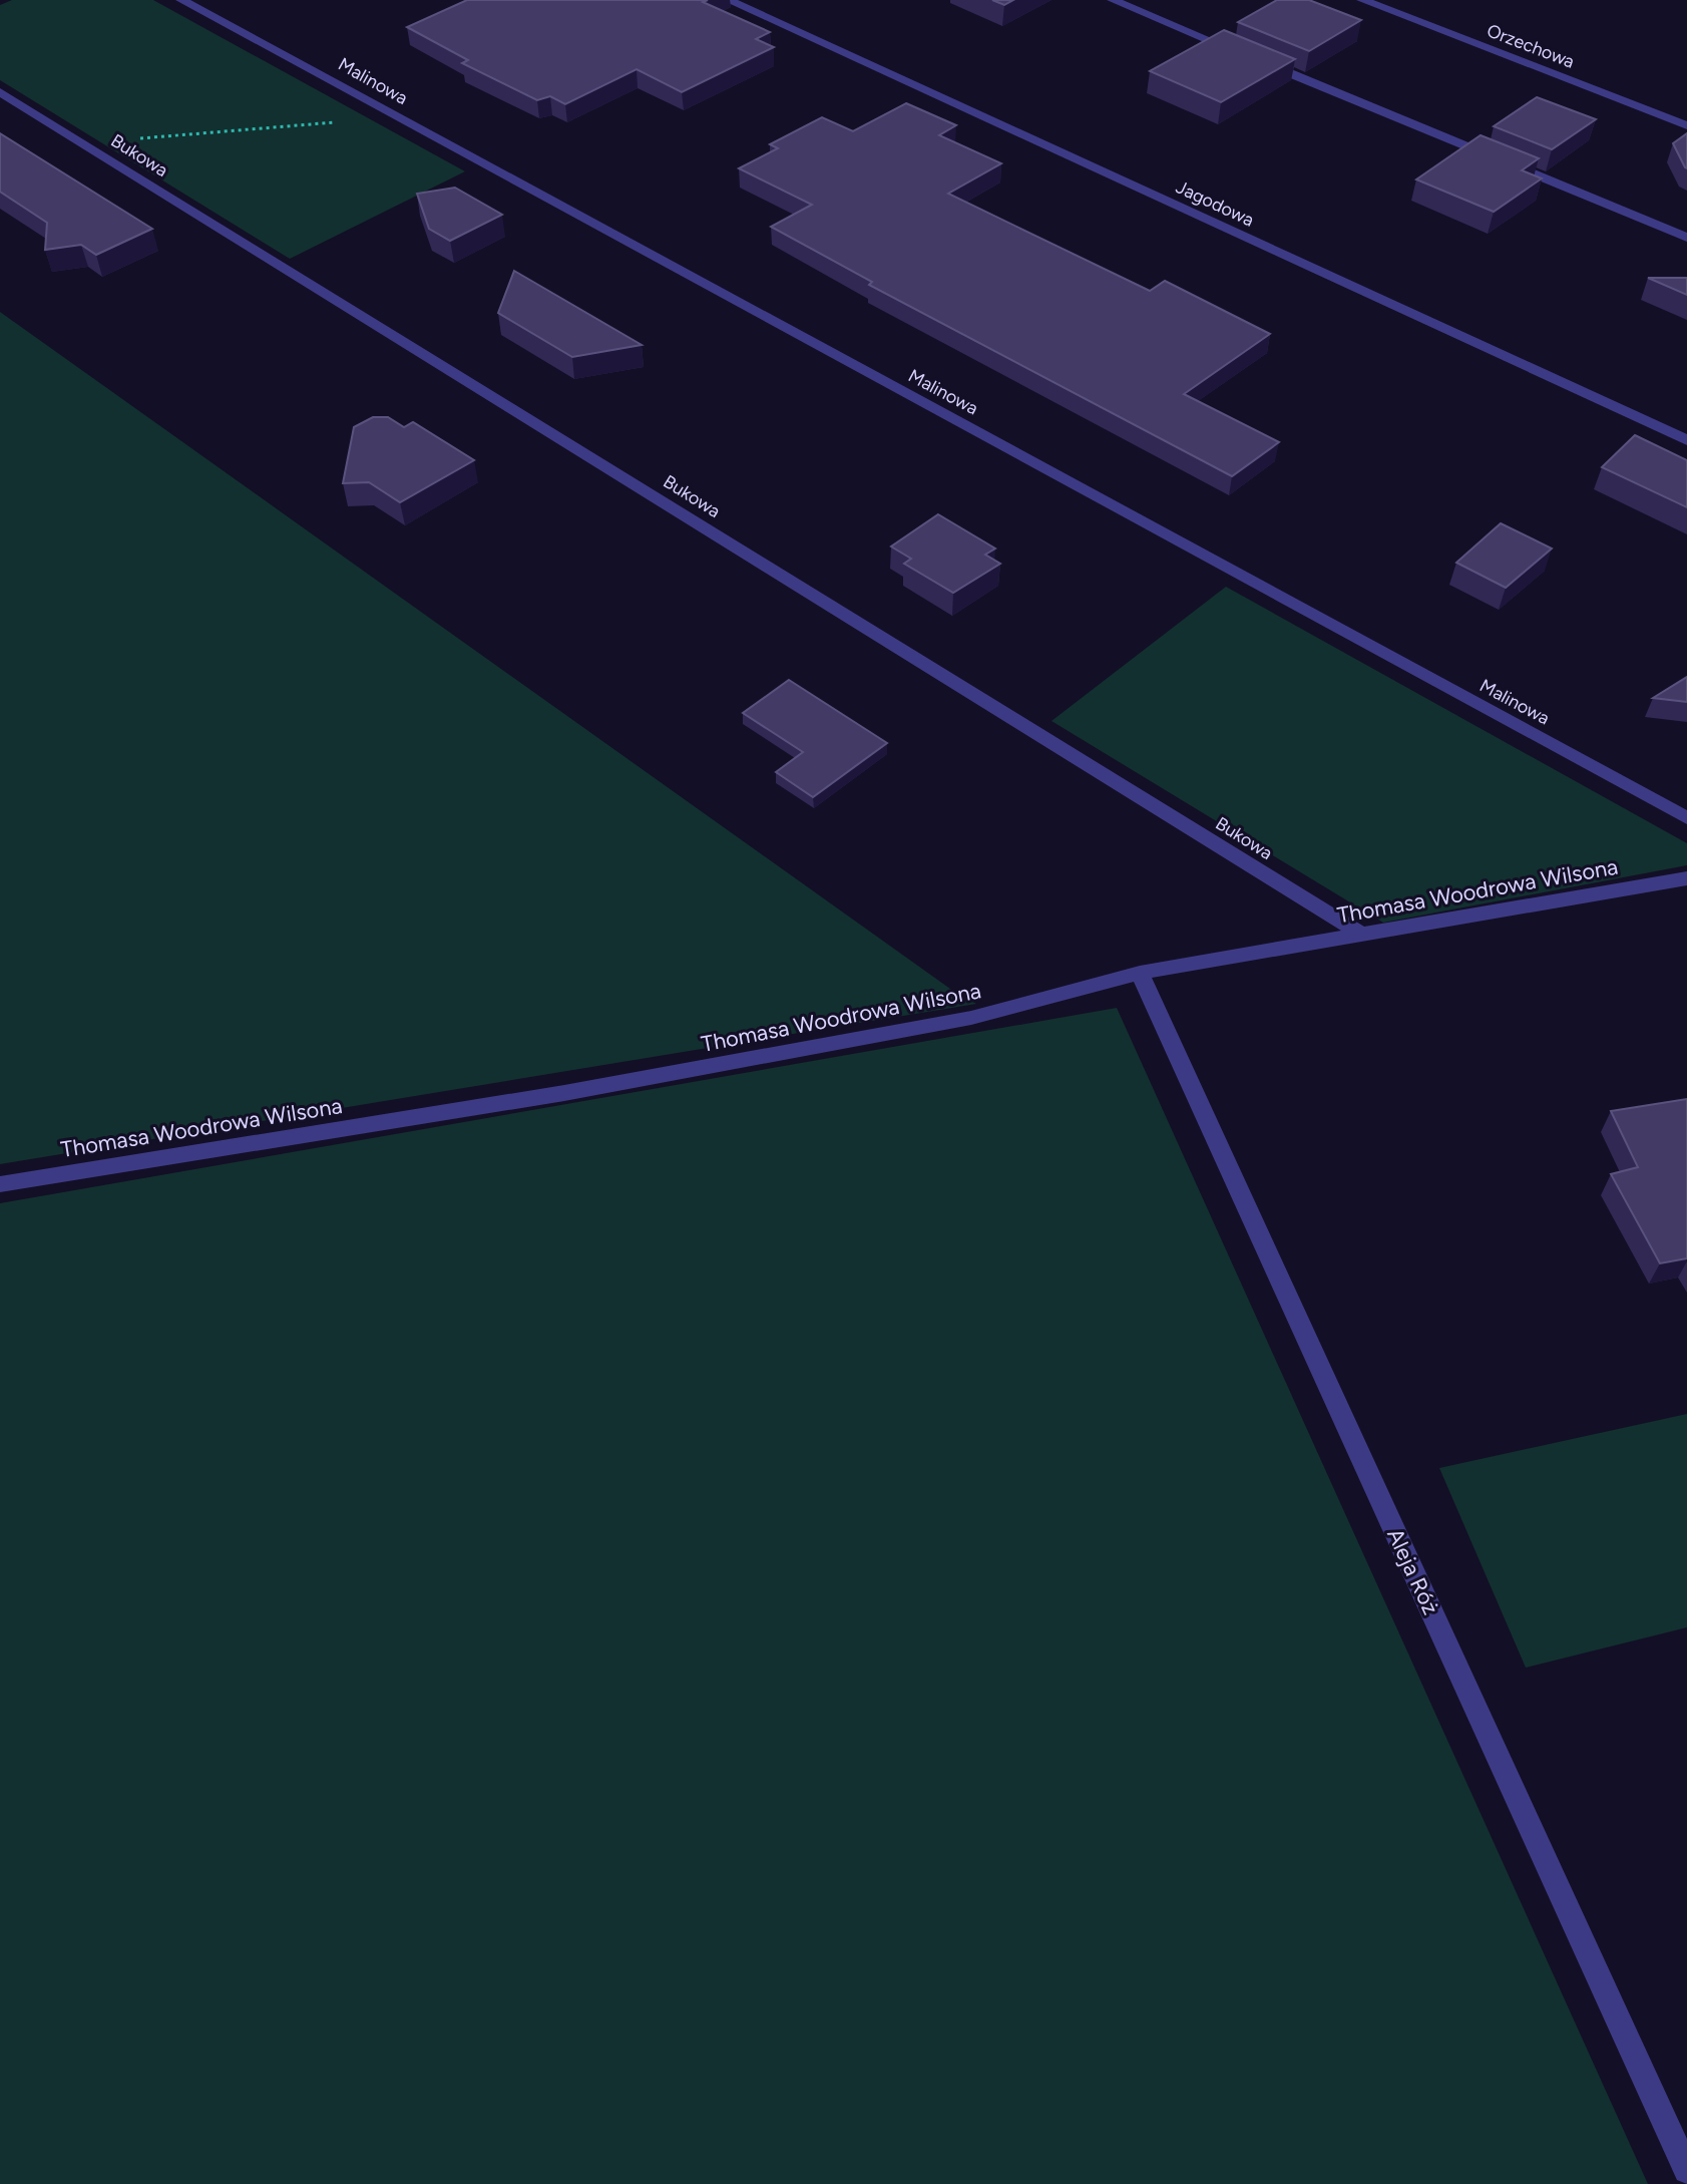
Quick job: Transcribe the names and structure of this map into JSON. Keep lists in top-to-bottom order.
{
  "streets": {
    "street": [
      "Orzechowa",
      "Malinowa",
      "Bukowa",
      "Jagodowa",
      "Thomasa Woodrowa Wilsona",
      "Aleja Róż"
    ]
  },
  "crossings": [
    ["Bukowa", "Thomasa Woodrowa Wilsona"],
    ["Thomasa Woodrowa Wilsona", "Aleja Róż"]
  ]
}
